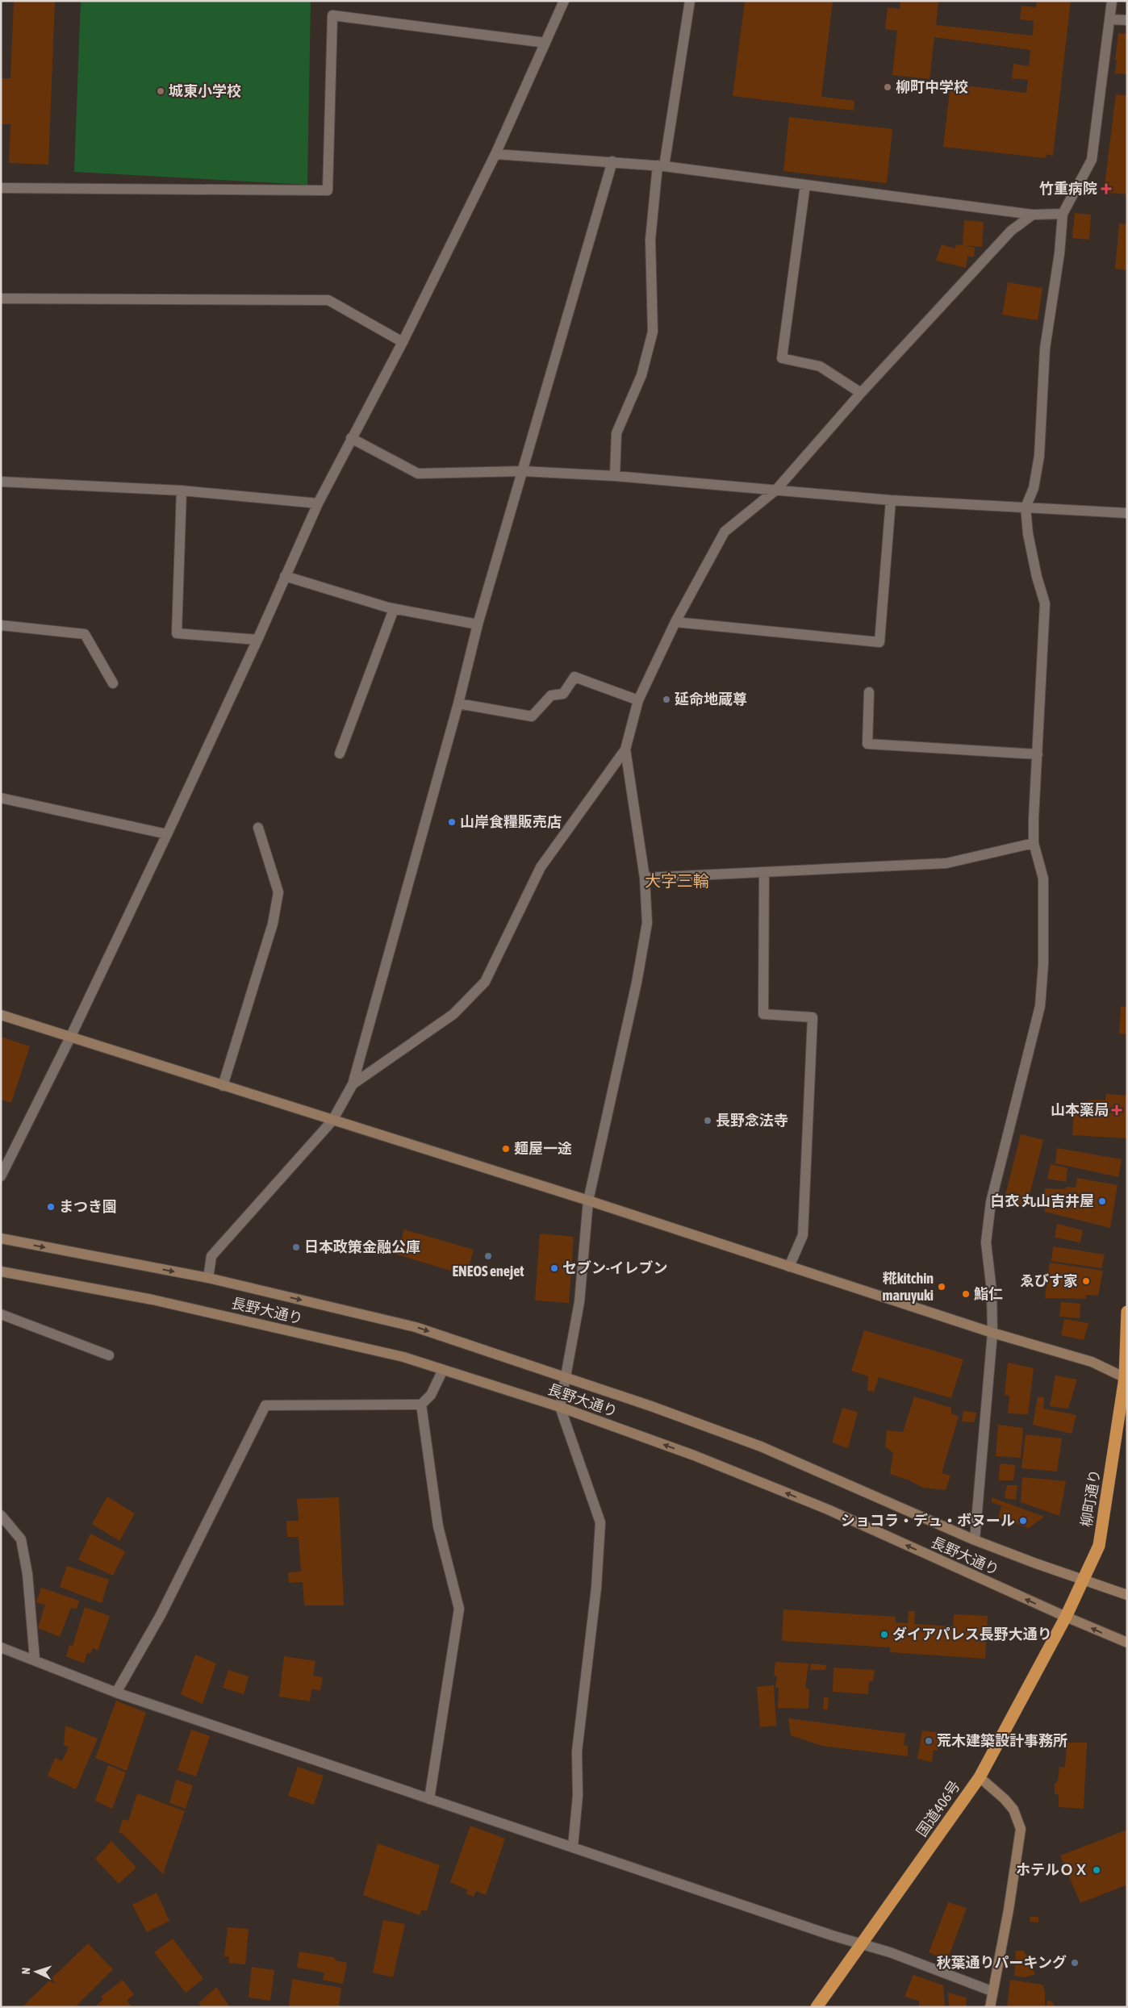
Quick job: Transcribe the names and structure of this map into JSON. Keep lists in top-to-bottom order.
{
  "streets": {
    "highway": ["柳町通り", "国道406号"],
    "street": ["長野大通り"]
  },
  "crossings": [
    ["長野大通り", "柳町通り"],
    ["長野大通り", "国道406号"],
    ["柳町通り", "国道406号"]
  ],
  "districts": ["大字三輪"],
  "places": {
    "other": [
      "柳町中学校",
      "城東小学校",
      "延命地蔵尊",
      "山岸食糧販売店",
      "長野念法寺",
      "麺屋一途",
      "白衣 丸山吉井屋",
      "まつき園",
      "日本政策金融公庫",
      "ENEOS enejet",
      "セブン-イレブン",
      "ゑびす家",
      "糀kitchin maruyuki",
      "鮨仁",
      "ショコラ・デュ・ボヌール",
      "ダイアパレス長野大通り",
      "荒木建築設計事務所",
      "ホテルＯＸ",
      "秋葉通りパーキング"
    ],
    "health": ["竹重病院", "山本薬局"]
  },
  "north": "left"
}
